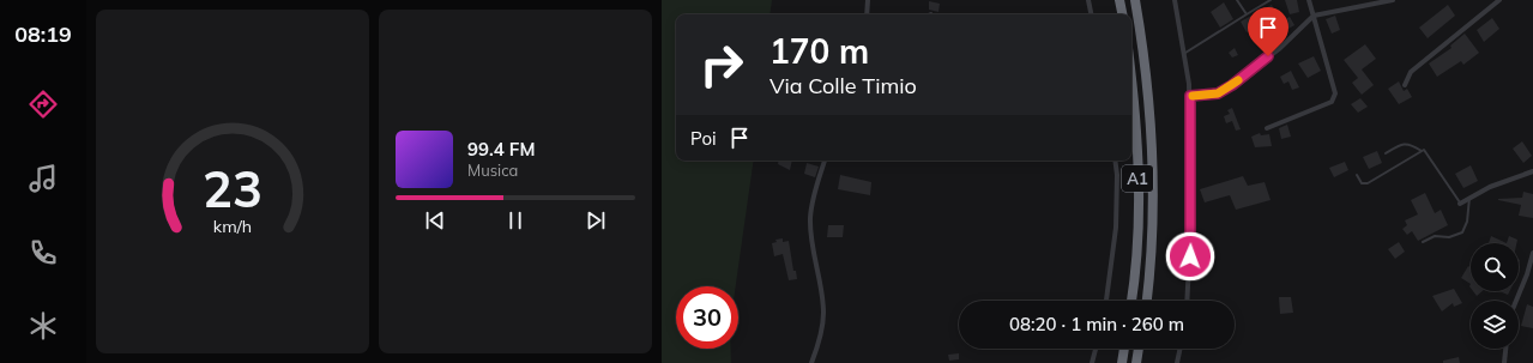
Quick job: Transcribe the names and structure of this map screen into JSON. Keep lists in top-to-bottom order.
{
  "streets": {
    "highway": ["A1"]
  },
  "page": {
    "tabs": "08:19",
    "turn": ["170 m", "Via Colle Timio"],
    "then": "Poi",
    "song": ["99.4 FM", "Musica"],
    "limit": "30",
    "trip": "08:20 · 1 min · 260 m",
    "gauge": ["23", "km/h"]
  }
}
